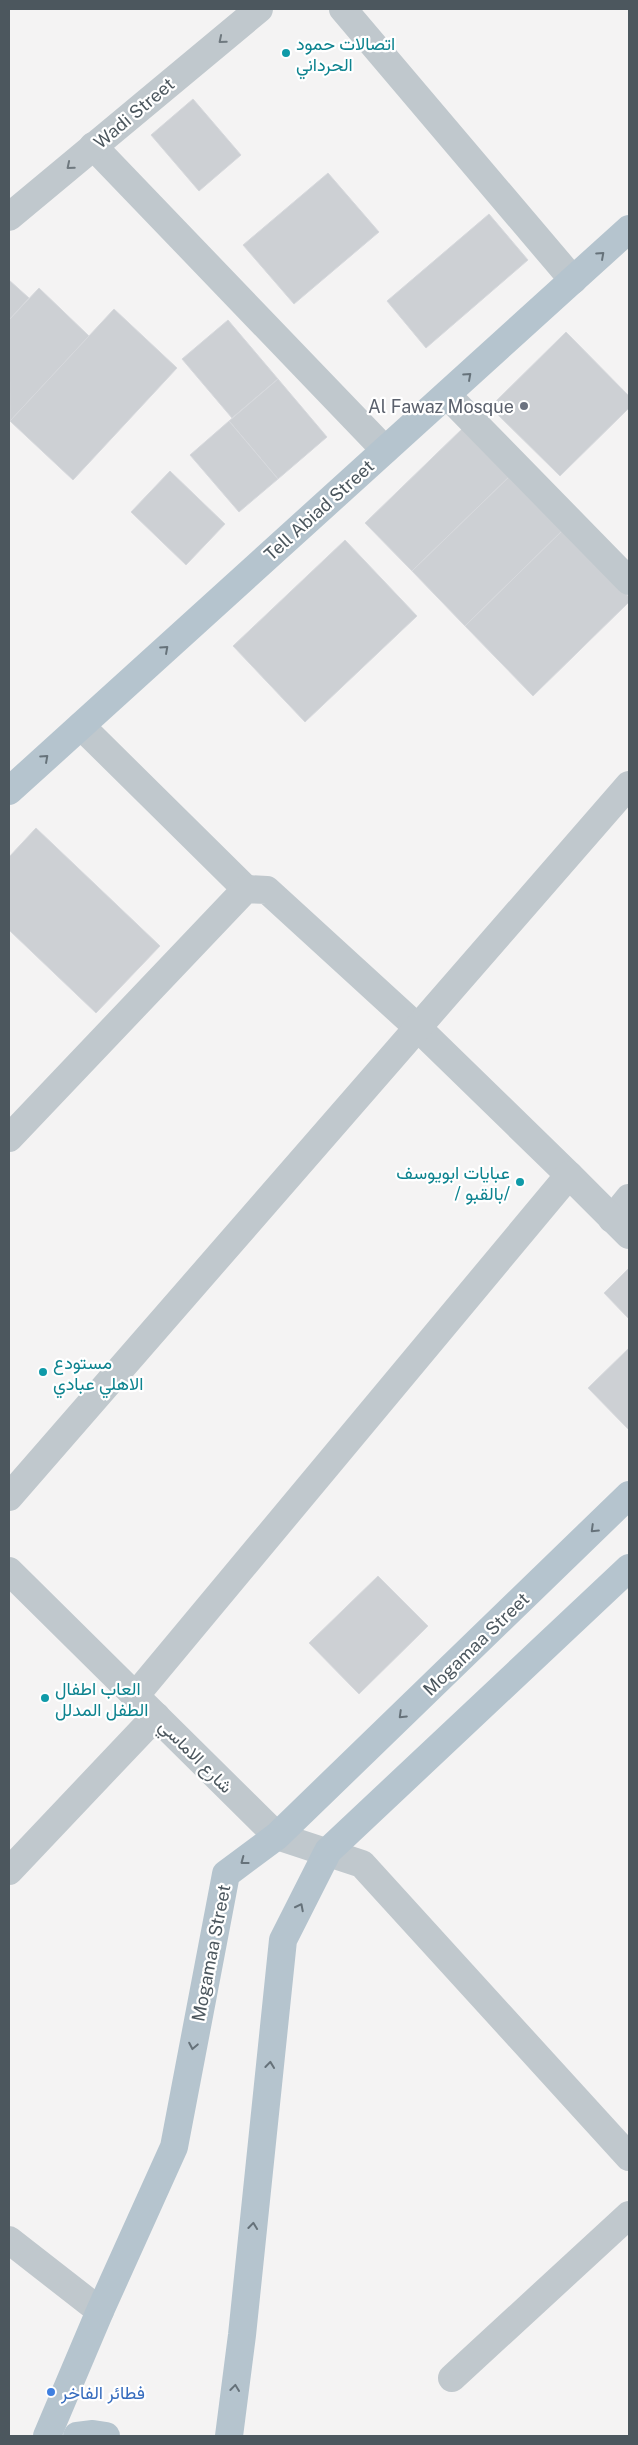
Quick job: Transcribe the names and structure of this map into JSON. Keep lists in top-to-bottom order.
{
  "streets": {
    "main road": ["Tell Abiad Street", "Mogamaa Street"],
    "street": ["Wadi Street", "شارع الاماسي"]
  },
  "crossings": [
    ["Mogamaa Street", "شارع الاماسي"]
  ],
  "one_way": ["Wadi Street", "Tell Abiad Street"],
  "places": [
    "اتصالات حمود الحرداني",
    "Al Fawaz Mosque",
    "عبايات ابويوسف / بالقبو/",
    "مستودع الاهلي عبادي",
    "العاب اطفال الطفل المدلل",
    "فطائر الفاخر"
  ]
}
